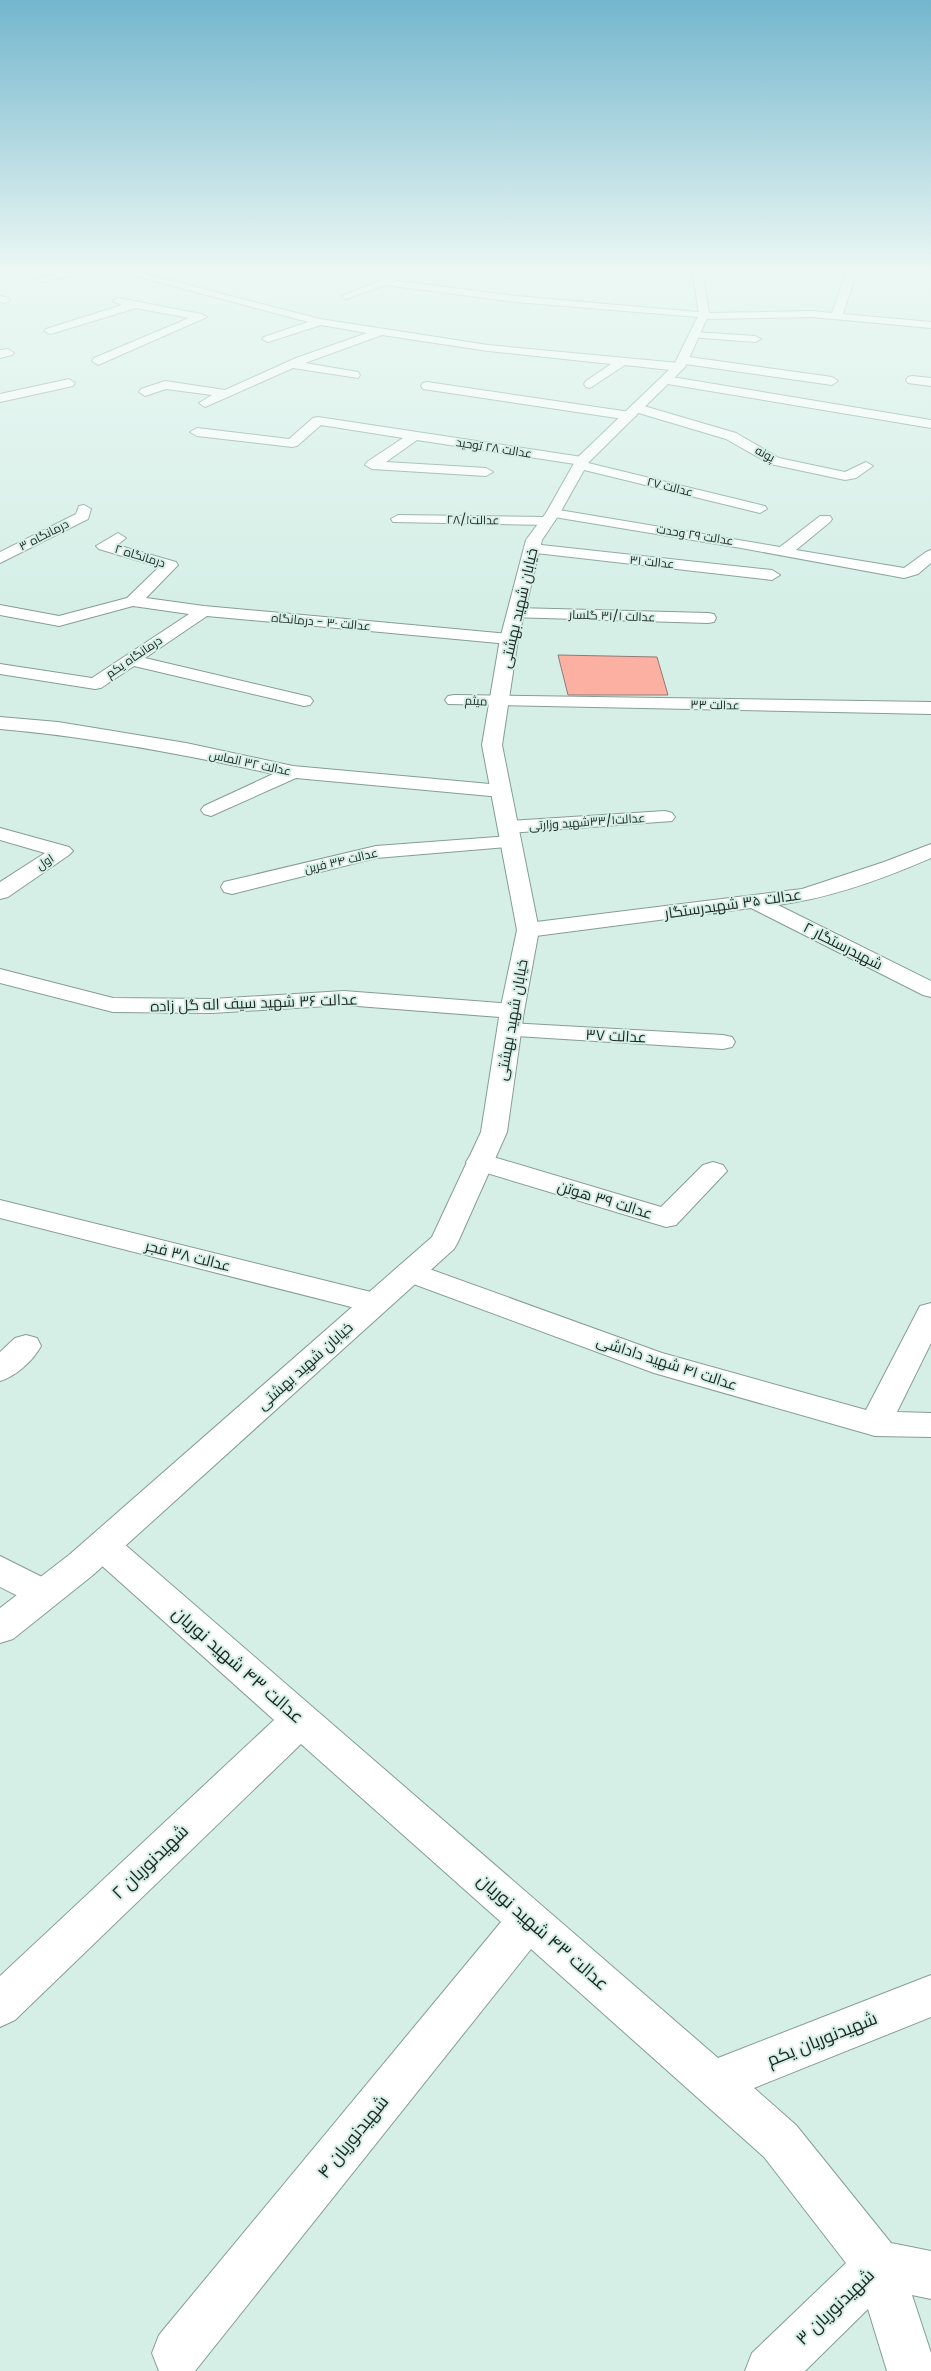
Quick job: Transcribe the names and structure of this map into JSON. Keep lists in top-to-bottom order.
{
  "streets": {
    "street": [
      "عدالت ۲۸ توحید",
      "پونه",
      "عدالت ۲۷",
      "عدالت۲۸/۱",
      "درمانگاه ۳",
      "عدالت ۲۹ وحدت",
      "درمانگاه ۲",
      "عدالت ۳۱",
      "خیابان شهید بهشتی",
      "عدالت ۳۱/۱ گلسار",
      "عدالت ۳۰ - درمانگاه",
      "درمانگاه یکم",
      "میثم",
      "عدالت ۳۳",
      "عدالت ۳۲ الماس",
      "عدالت۳۳/۱شهید وزارتی",
      "عدالت ۳۴ فرین",
      "اول",
      "عدالت ۳۵ شهیدرستگار",
      "شهیدرستگار ۲",
      "عدالت ۳۶ شهید سیف اله گل زاده",
      "عدالت ۳۷",
      "عدالت ۳۹ هوتن",
      "عدالت ۳۸ فجر",
      "عدالت ۴۱ شهید داداشی",
      "عدالت ۴۳ شهید نوریان",
      "شهیدنوریان ۲",
      "شهیدنوریان یکم",
      "شهیدنوریان ۴",
      "شهیدنوریان ۳"
    ]
  },
  "crossings": [
    ["عدالت ۲۸ توحید", "عدالت ۲۷"],
    ["عدالت ۲۸ توحید", "خیابان شهید بهشتی"],
    ["پونه", "خیابان شهید بهشتی"],
    ["عدالت ۲۷", "خیابان شهید بهشتی"],
    ["عدالت۲۸/۱", "عدالت ۲۹ وحدت"],
    ["عدالت۲۸/۱", "خیابان شهید بهشتی"],
    ["عدالت ۲۹ وحدت", "خیابان شهید بهشتی"],
    ["درمانگاه ۲", "عدالت ۳۰ - درمانگاه"],
    ["عدالت ۳۱", "خیابان شهید بهشتی"],
    ["خیابان شهید بهشتی", "عدالت ۳۱/۱ گلسار"],
    ["خیابان شهید بهشتی", "عدالت ۳۰ - درمانگاه"],
    ["خیابان شهید بهشتی", "میثم"],
    ["خیابان شهید بهشتی", "عدالت ۳۳"],
    ["خیابان شهید بهشتی", "عدالت ۳۲ الماس"],
    ["خیابان شهید بهشتی", "عدالت۳۳/۱شهید وزارتی"],
    ["خیابان شهید بهشتی", "عدالت ۳۴ فرین"],
    ["خیابان شهید بهشتی", "عدالت ۳۵ شهیدرستگار"],
    ["خیابان شهید بهشتی", "عدالت ۳۶ شهید سیف اله گل زاده"],
    ["خیابان شهید بهشتی", "عدالت ۳۷"],
    ["خیابان شهید بهشتی", "عدالت ۳۹ هوتن"],
    ["خیابان شهید بهشتی", "عدالت ۳۸ فجر"],
    ["خیابان شهید بهشتی", "عدالت ۴۱ شهید داداشی"],
    ["خیابان شهید بهشتی", "عدالت ۴۳ شهید نوریان"],
    ["عدالت ۳۰ - درمانگاه", "درمانگاه یکم"],
    ["میثم", "عدالت ۳۳"],
    ["عدالت۳۳/۱شهید وزارتی", "عدالت ۳۴ فرین"],
    ["عدالت ۳۵ شهیدرستگار", "شهیدرستگار ۲"],
    ["عدالت ۳۶ شهید سیف اله گل زاده", "عدالت ۳۷"],
    ["عدالت ۴۳ شهید نوریان", "شهیدنوریان ۲"],
    ["عدالت ۴۳ شهید نوریان", "شهیدنوریان یکم"],
    ["عدالت ۴۳ شهید نوریان", "شهیدنوریان ۴"],
    ["عدالت ۴۳ شهید نوریان", "شهیدنوریان ۳"]
  ]
}
